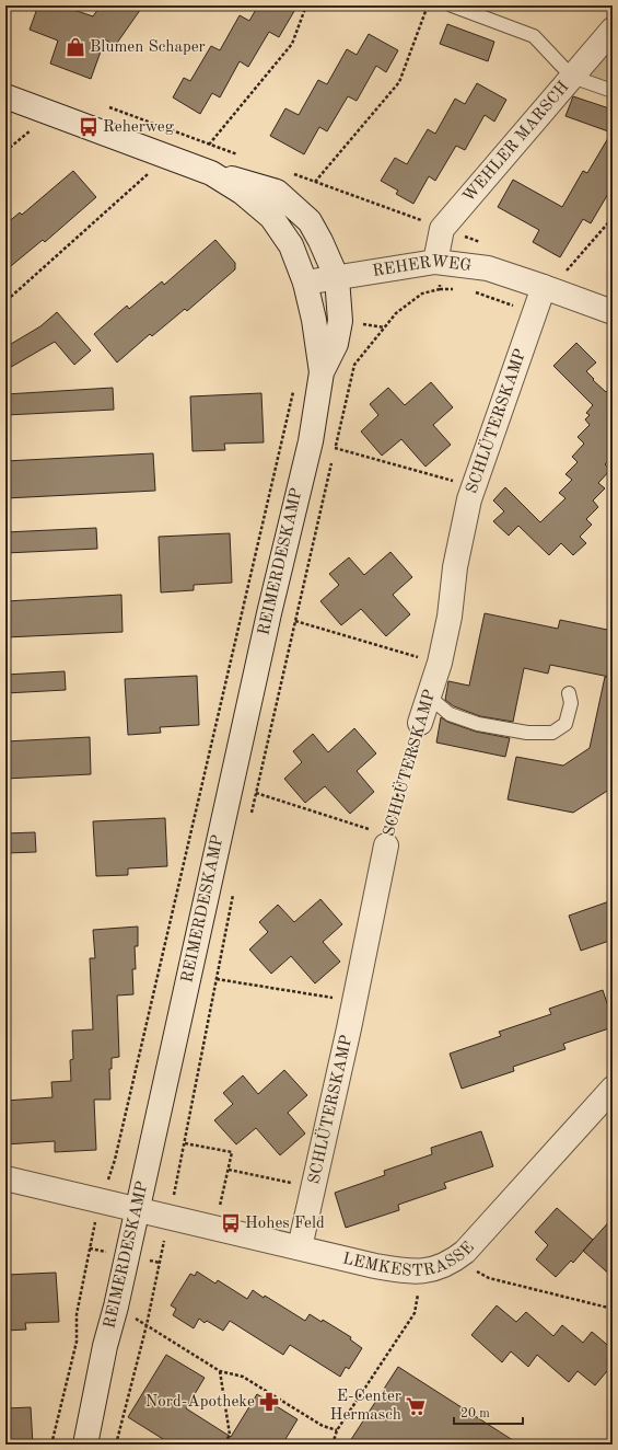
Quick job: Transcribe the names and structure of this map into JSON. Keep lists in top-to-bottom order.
{
  "streets": {
    "street": [
      "WEHLER MARSCH",
      "REHERWEG",
      "SCHLÜTERSKAMP",
      "REIMERDESKAMP",
      "LEMKESTRASSE"
    ]
  },
  "crossings": [
    ["WEHLER MARSCH", "REHERWEG"],
    ["REHERWEG", "SCHLÜTERSKAMP"],
    ["REHERWEG", "REIMERDESKAMP"],
    ["SCHLÜTERSKAMP", "LEMKESTRASSE"],
    ["REIMERDESKAMP", "LEMKESTRASSE"]
  ],
  "places": {
    "shop": ["Blumen Schaper"],
    "bus stop": ["Reherweg", "Hohes Feld"],
    "pharmacy": ["Nord-Apotheke"],
    "supermarket": ["E-Center Hermasch"]
  },
  "scale_bar": "20 m"
}
